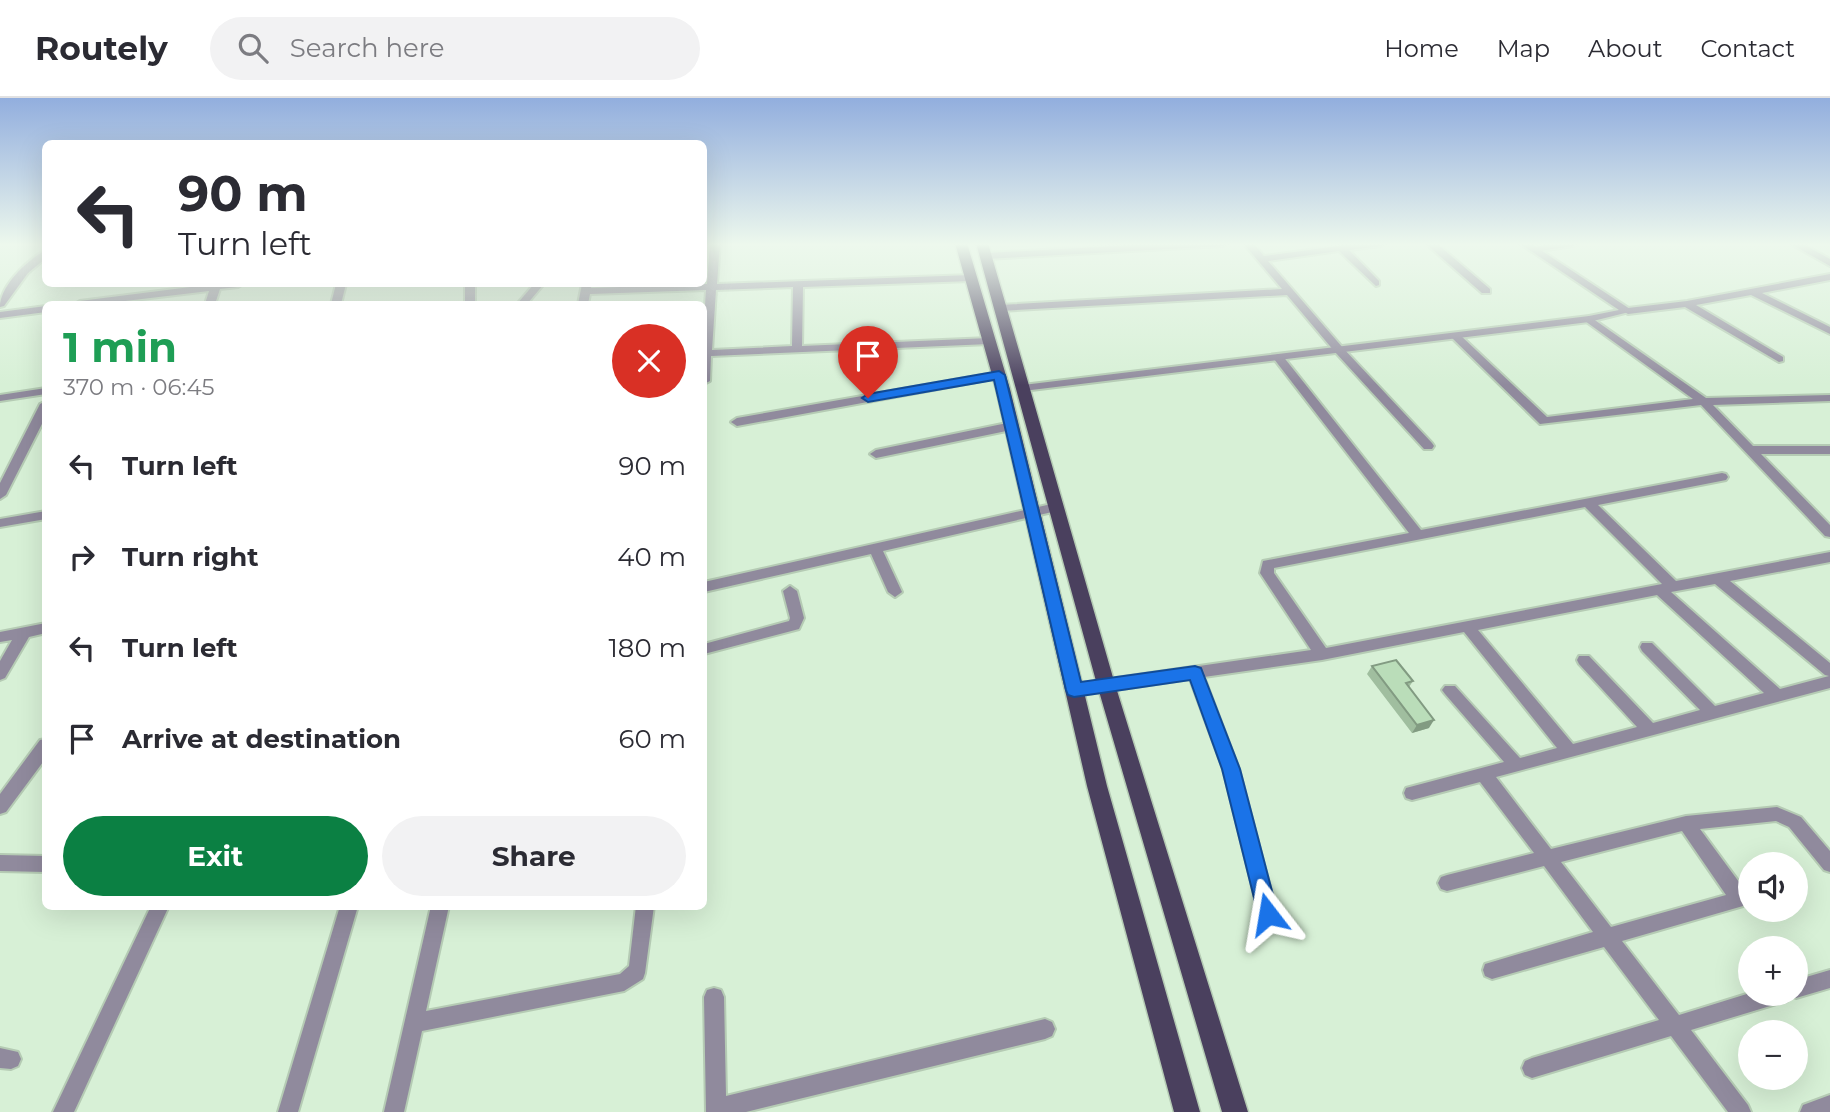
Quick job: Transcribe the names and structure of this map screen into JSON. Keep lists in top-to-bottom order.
{
  "page": {
    "header": "Routely",
    "search": "Search here",
    "nav": [
      "Home",
      "Map",
      "About",
      "Contact"
    ],
    "turn": ["90 m", "Turn left"],
    "heading": ["1 min", "370 m · 06:45"],
    "list": [
      {
        "name": "Turn left",
        "value": "90 m"
      },
      {
        "name": "Turn right",
        "value": "40 m"
      },
      {
        "name": "Turn left",
        "value": "180 m"
      },
      {
        "name": "Arrive at destination",
        "value": "60 m"
      }
    ],
    "buttons": ["Exit", "Share"],
    "map_buttons": ["+", "−"]
  }
}
